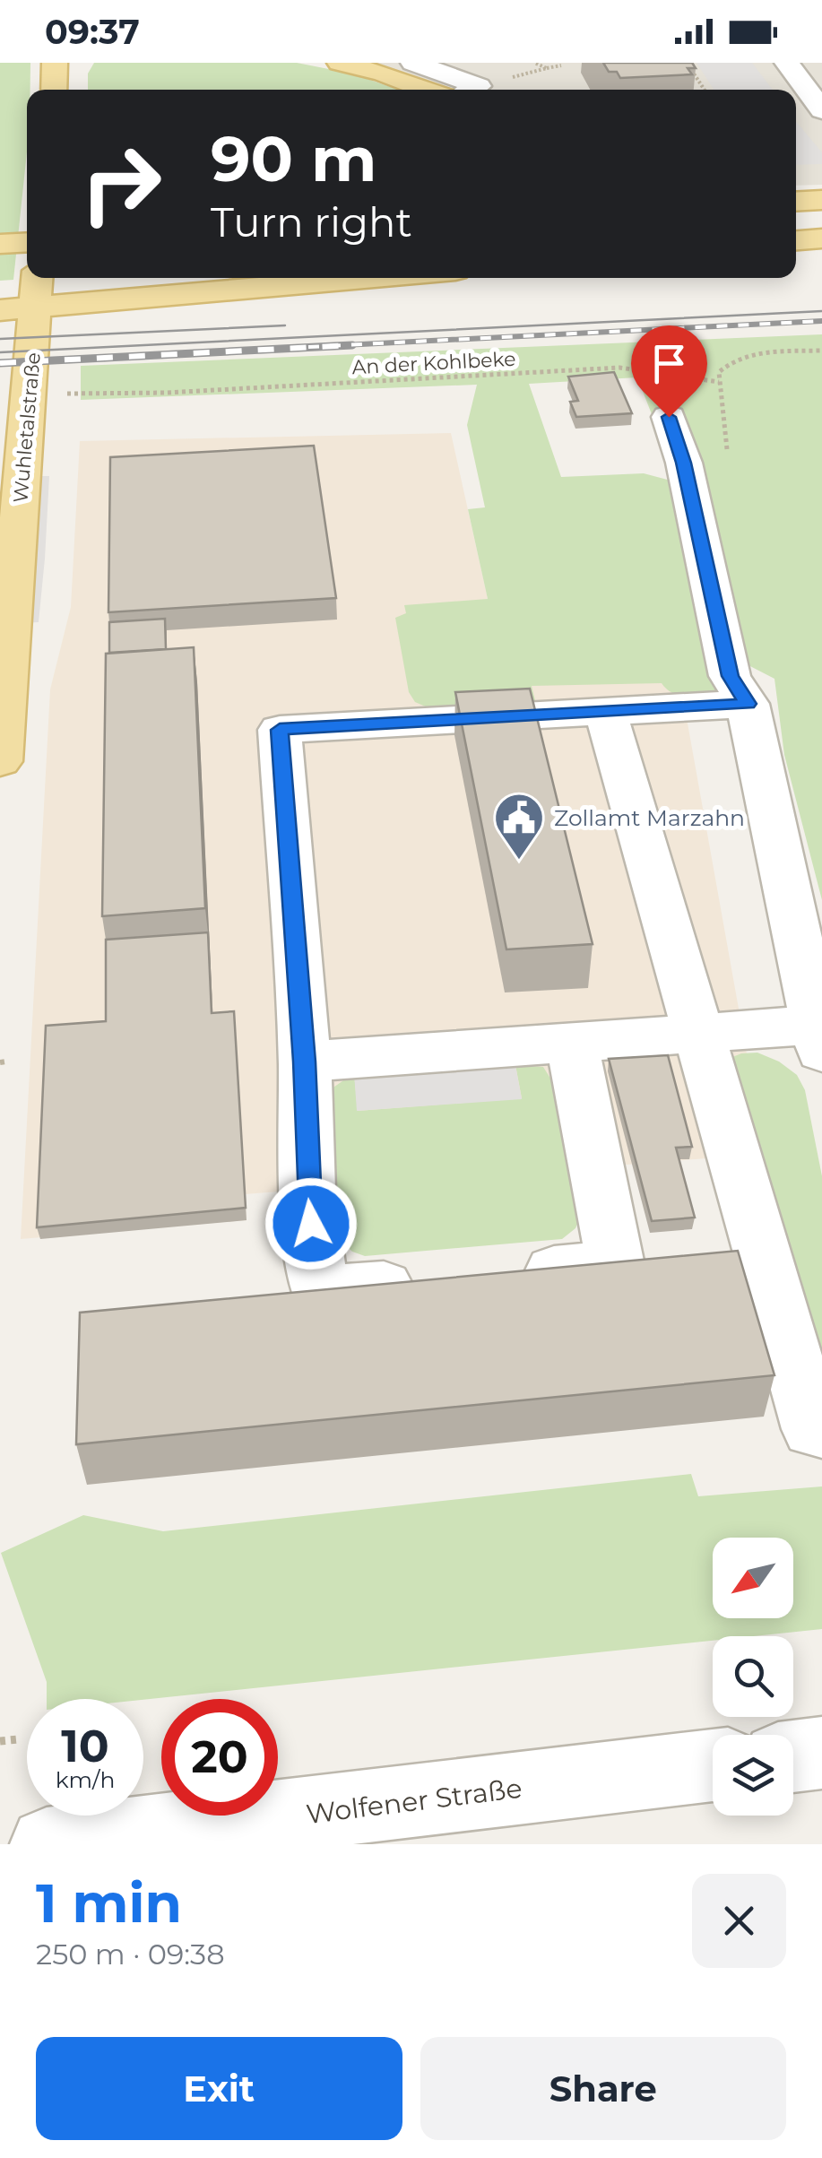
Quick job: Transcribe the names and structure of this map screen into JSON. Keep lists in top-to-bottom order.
{
  "streets": {
    "main road": ["Wuhletalstraße"],
    "street": ["Wolfener Straße"],
    "path": ["An der Kohlbeke"]
  },
  "crossings": [
    ["An der Kohlbeke", "Wuhletalstraße"]
  ],
  "places": {
    "public building": ["Zollamt Marzahn"]
  },
  "north": "bottom left",
  "page": {
    "status": "09:37",
    "turn": ["90 m", "Turn right"],
    "speed": "10 km/h",
    "limit": "20",
    "heading": ["1 min", "250 m · 09:38"],
    "buttons": ["Exit", "Share"]
  }
}
